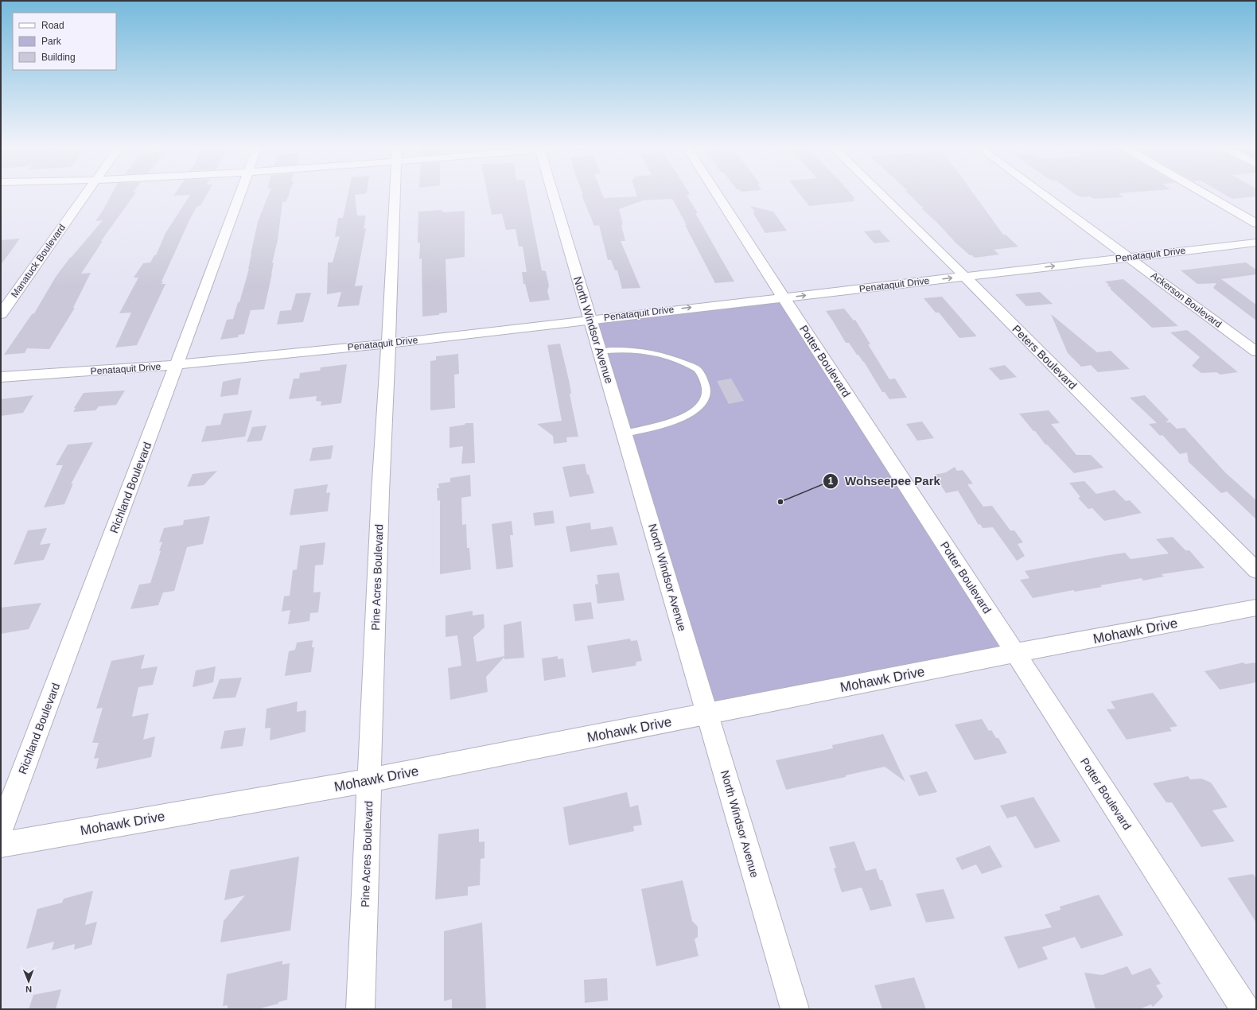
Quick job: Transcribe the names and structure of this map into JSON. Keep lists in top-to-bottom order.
{
  "streets": {
    "street": [
      "Penataquit Drive",
      "Manatuck Boulevard",
      "Ackerson Boulevard",
      "North Windsor Avenue",
      "Peters Boulevard",
      "Potter Boulevard",
      "Richland Boulevard",
      "Pine Acres Boulevard",
      "Mohawk Drive"
    ]
  },
  "crossings": [
    ["Penataquit Drive", "Ackerson Boulevard"],
    ["Penataquit Drive", "North Windsor Avenue"],
    ["Penataquit Drive", "Peters Boulevard"],
    ["Penataquit Drive", "Potter Boulevard"],
    ["Penataquit Drive", "Richland Boulevard"],
    ["Penataquit Drive", "Pine Acres Boulevard"],
    ["North Windsor Avenue", "Mohawk Drive"],
    ["Potter Boulevard", "Mohawk Drive"],
    ["Pine Acres Boulevard", "Mohawk Drive"]
  ],
  "one_way": ["Penataquit Drive"],
  "places": ["Wohseepee Park"],
  "legend": ["Road", "Park", "Building"],
  "north": "bottom"
}
